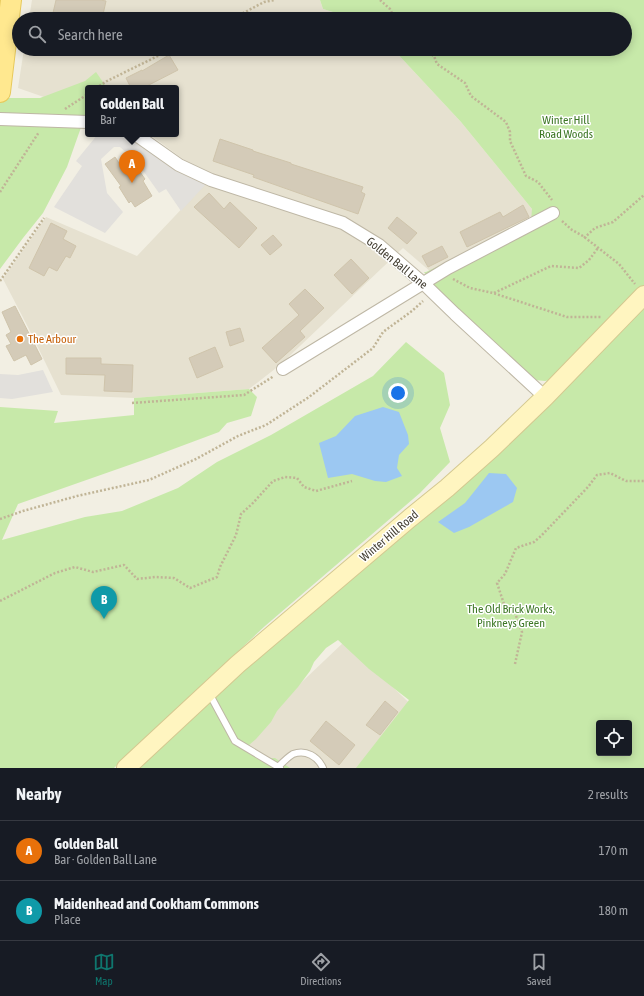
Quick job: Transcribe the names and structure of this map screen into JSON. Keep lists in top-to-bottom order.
{
  "streets": {
    "street": ["Golden Ball Lane", "Winter Hill Road"]
  },
  "crossings": [
    ["Golden Ball Lane", "Winter Hill Road"]
  ],
  "parks": ["Winter Hill Road Woods", "The Old Brick Works, Pinkneys Green"],
  "places": ["The Arbour"],
  "page": {
    "search": "Search here",
    "popup": ["Golden Ball", "Bar"],
    "pins": ["A", "B"],
    "heading": ["Nearby", "2 results"],
    "list": [
      {
        "mark": "A",
        "name": "Golden Ball",
        "note": "Bar · Golden Ball Lane",
        "value": "170 m"
      },
      {
        "mark": "B",
        "name": "Maidenhead and Cookham Commons",
        "note": "Place",
        "value": "180 m"
      }
    ],
    "nav": ["Map", "Directions", "Saved"]
  }
}
